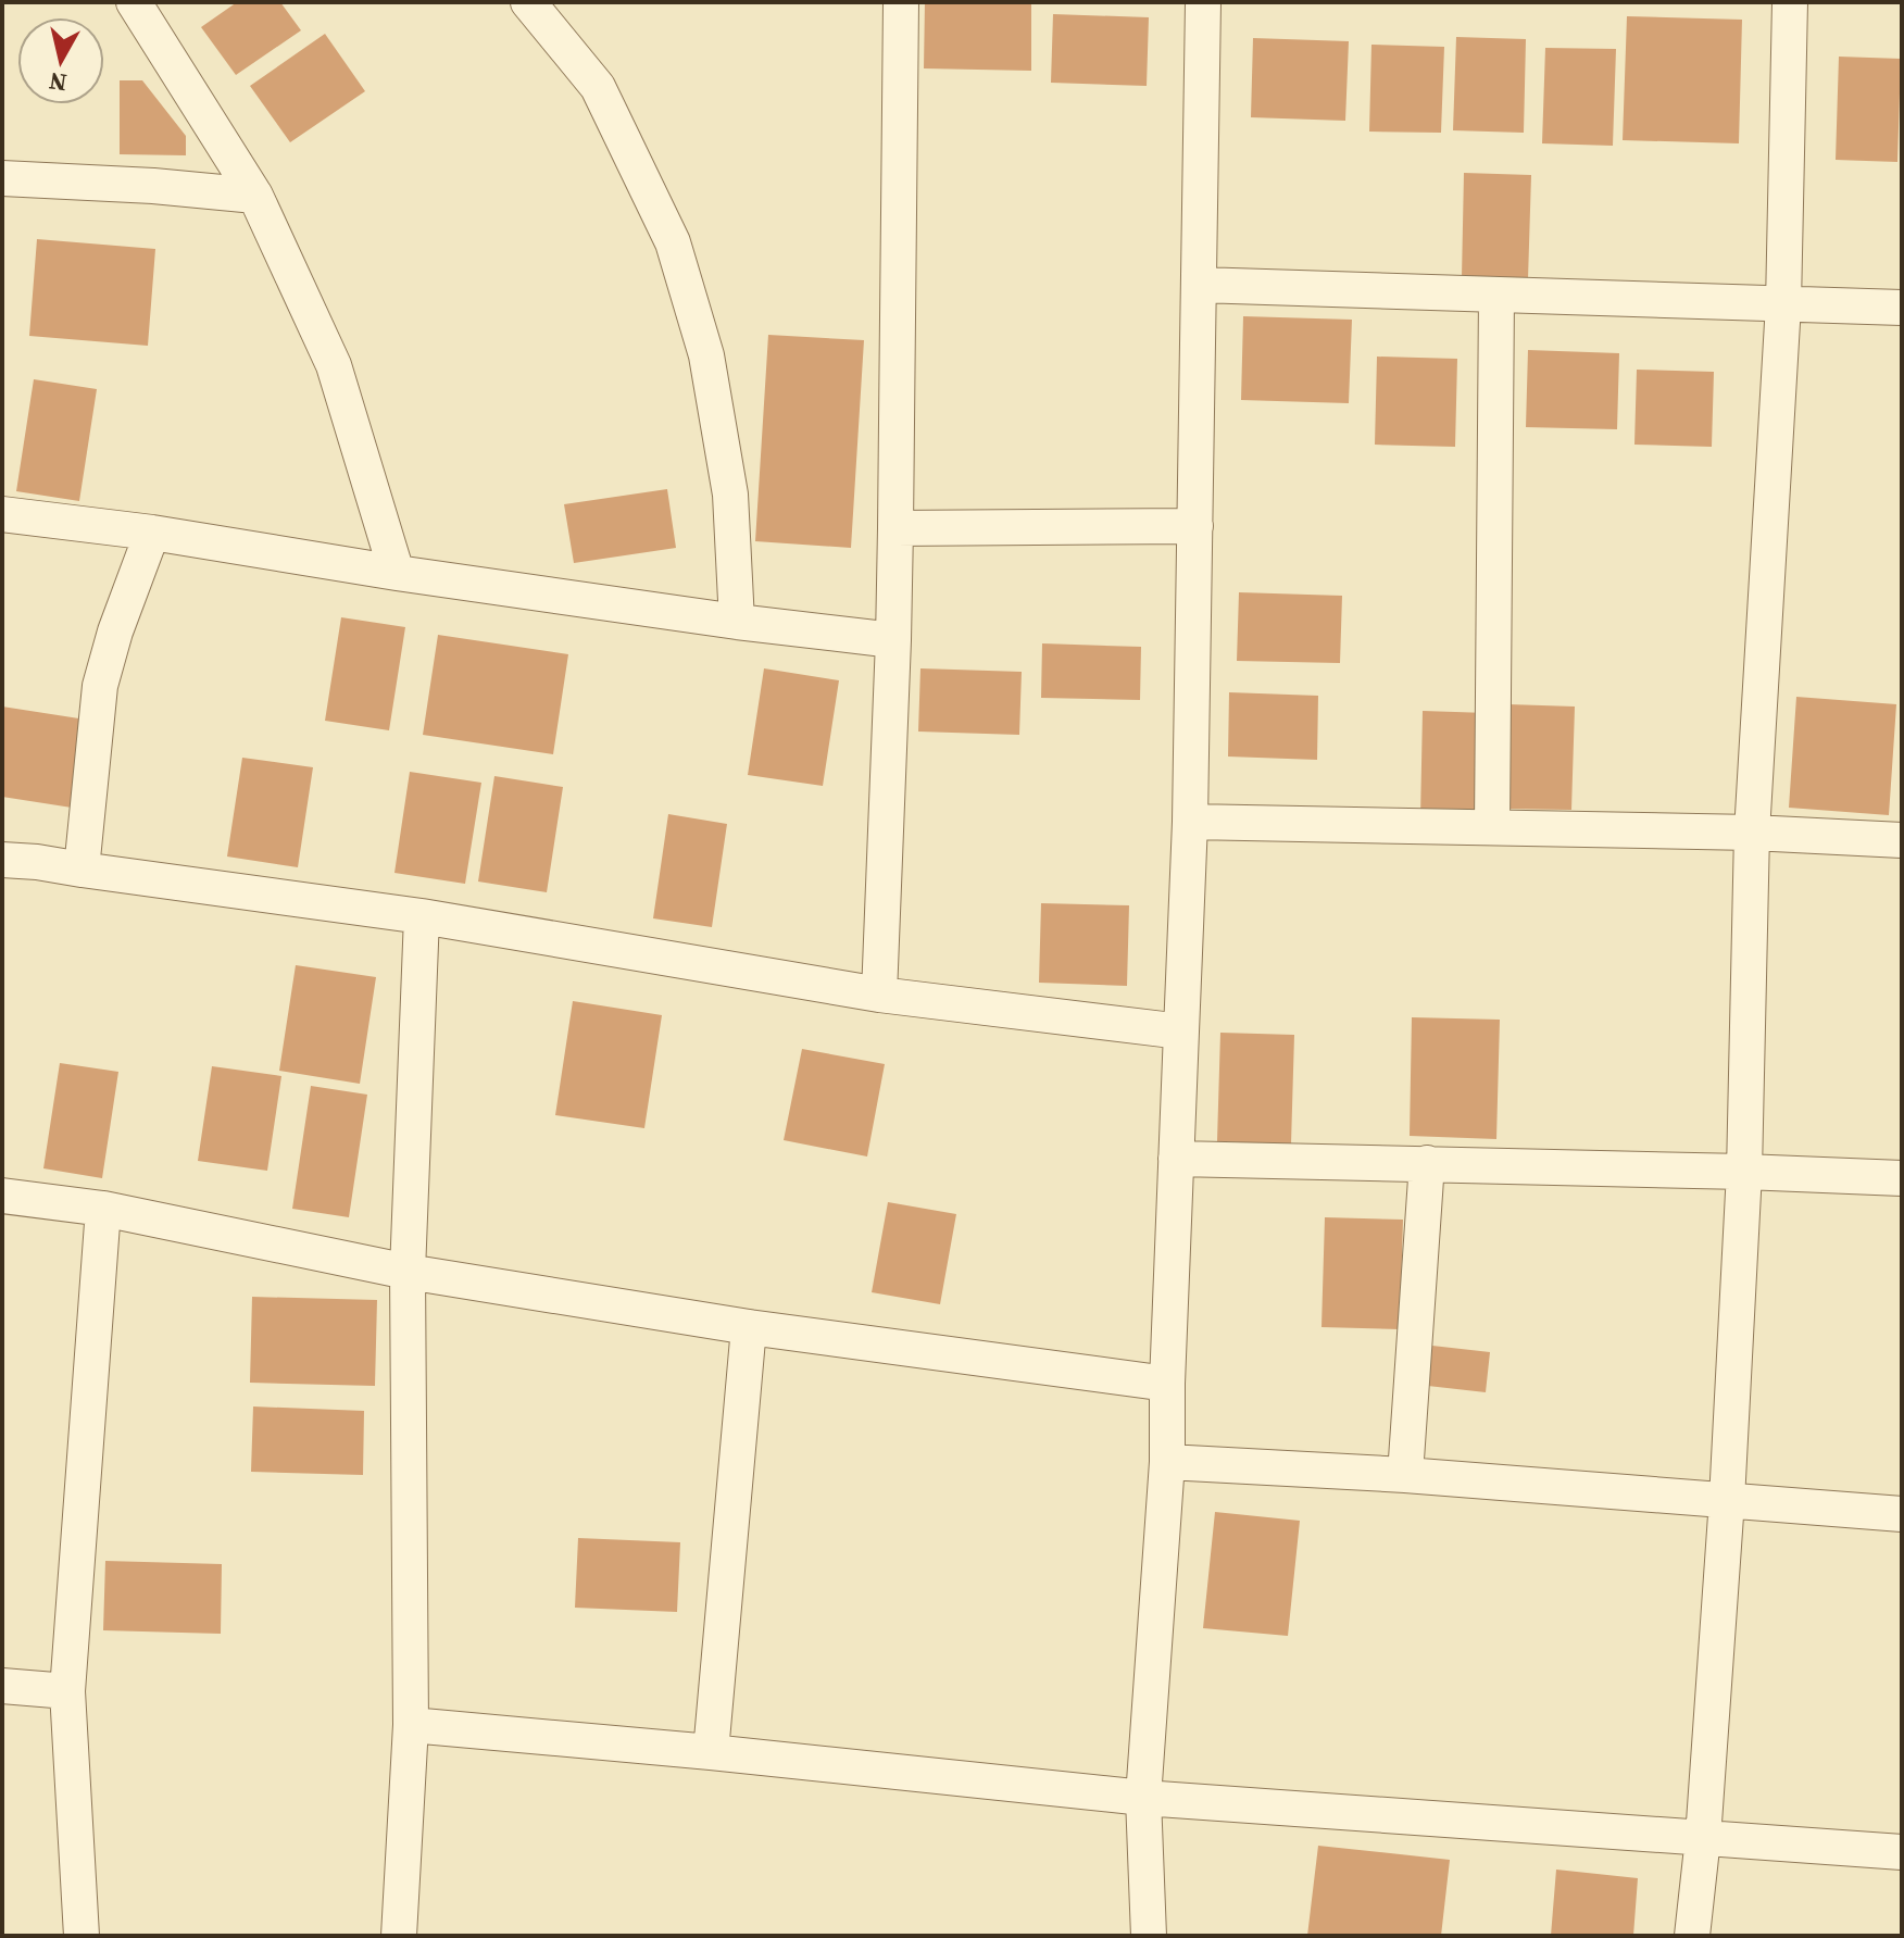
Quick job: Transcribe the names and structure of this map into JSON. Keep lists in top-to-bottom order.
{
  "north": "bottom"
}
